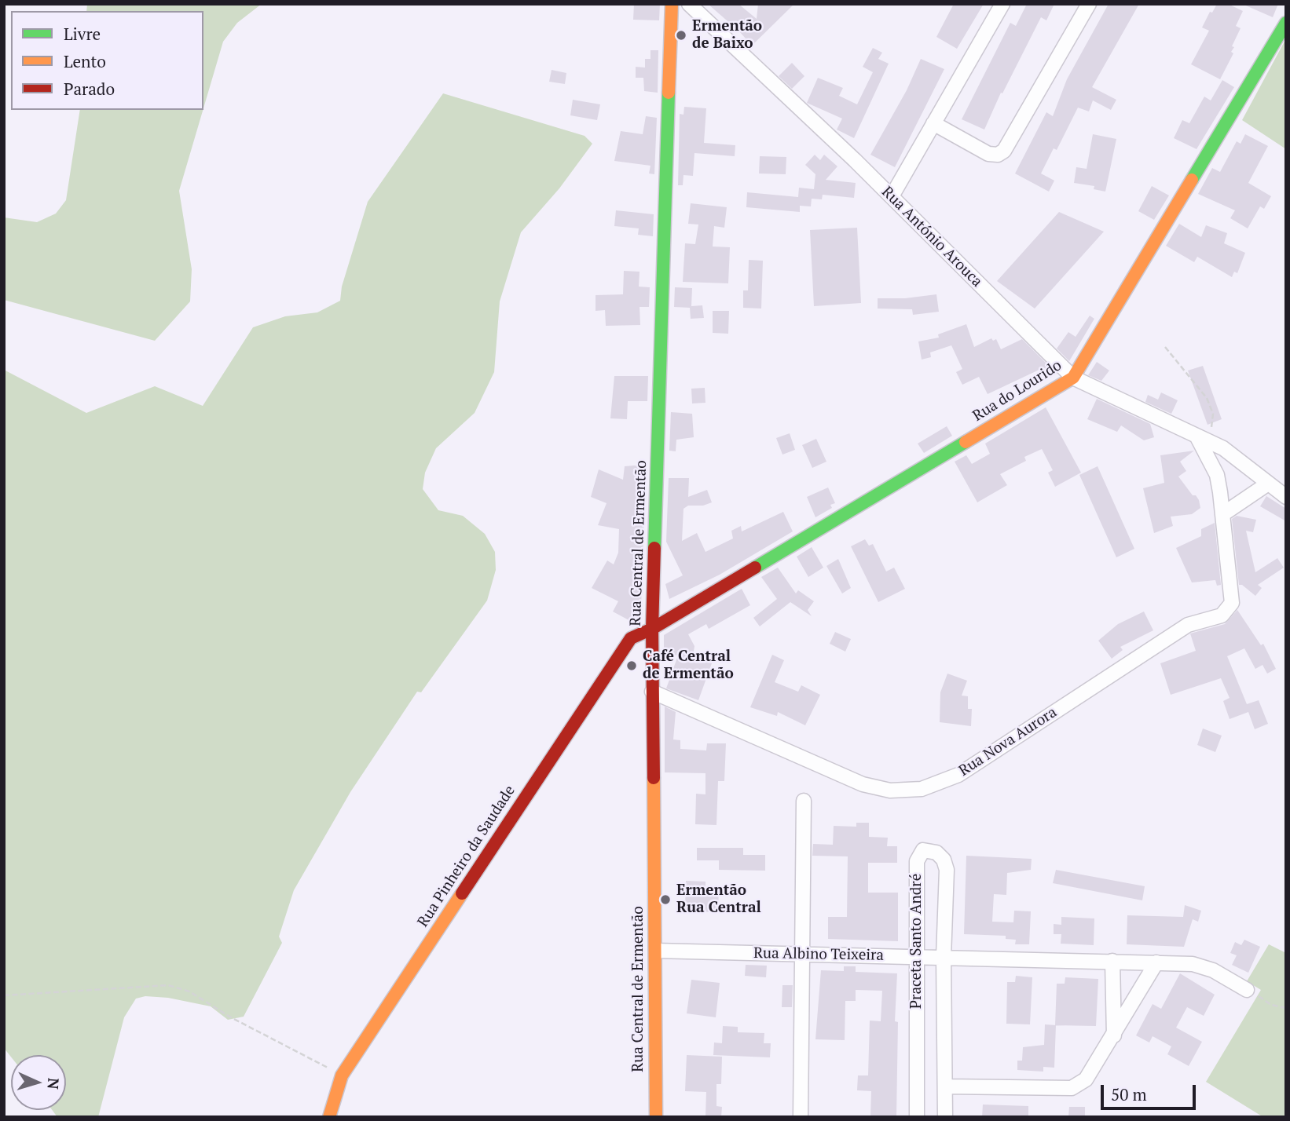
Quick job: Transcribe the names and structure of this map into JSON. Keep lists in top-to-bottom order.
{
  "streets": {
    "street": [
      "Rua António Arouca",
      "Rua do Lourido",
      "Rua Central de Ermentão",
      "Rua Nova Aurora",
      "Rua Pinheiro da Saudade",
      "Praceta Santo André",
      "Rua Albino Teixeira"
    ]
  },
  "crossings": [
    ["Rua António Arouca", "Rua do Lourido"],
    ["Rua António Arouca", "Rua Nova Aurora"],
    ["Rua do Lourido", "Rua Central de Ermentão"],
    ["Rua do Lourido", "Rua Pinheiro da Saudade"],
    ["Rua Central de Ermentão", "Rua Nova Aurora"],
    ["Rua Central de Ermentão", "Rua Pinheiro da Saudade"],
    ["Rua Central de Ermentão", "Rua Albino Teixeira"],
    ["Praceta Santo André", "Rua Albino Teixeira"]
  ],
  "places": ["Ermentão de Baixo", "Café Central de Ermentão", "Ermentão Rua Central"],
  "legend": ["Livre", "Lento", "Parado"],
  "scale_bar": "50 m",
  "north": "right"
}
